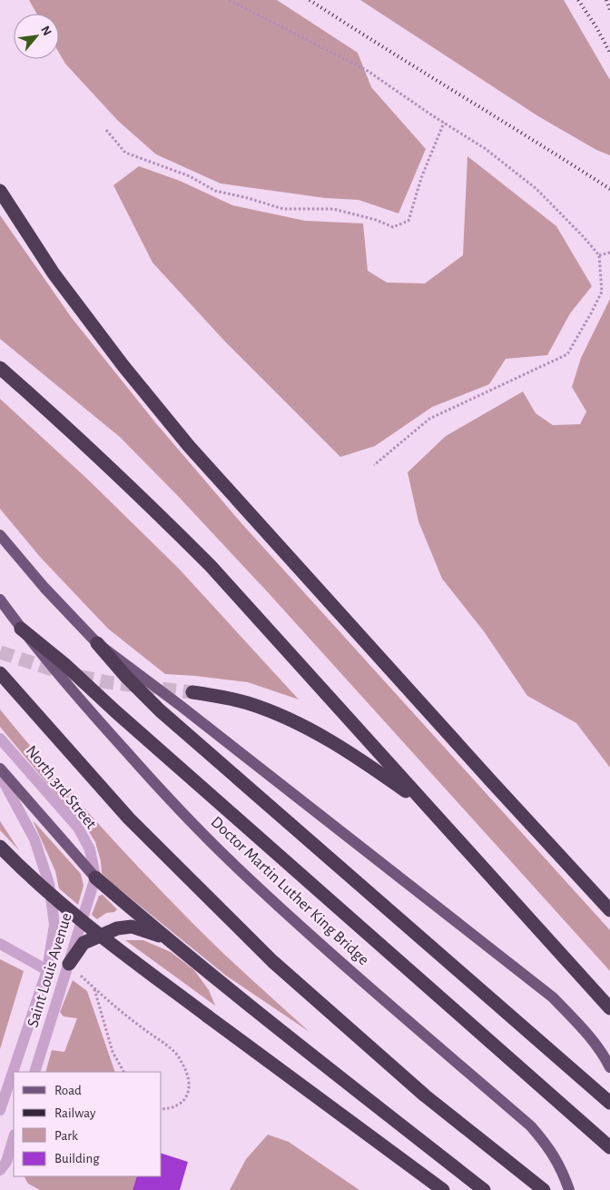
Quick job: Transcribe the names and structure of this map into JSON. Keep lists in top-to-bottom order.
{
  "streets": {
    "main road": ["North 3rd Street", "Doctor Martin Luther King Bridge"],
    "street": ["Saint Louis Avenue"]
  },
  "crossings": [
    ["North 3rd Street", "Saint Louis Avenue"]
  ],
  "legend": [
    "Road",
    "Railway",
    "Park",
    "Building"
  ],
  "north": "top right"
}
